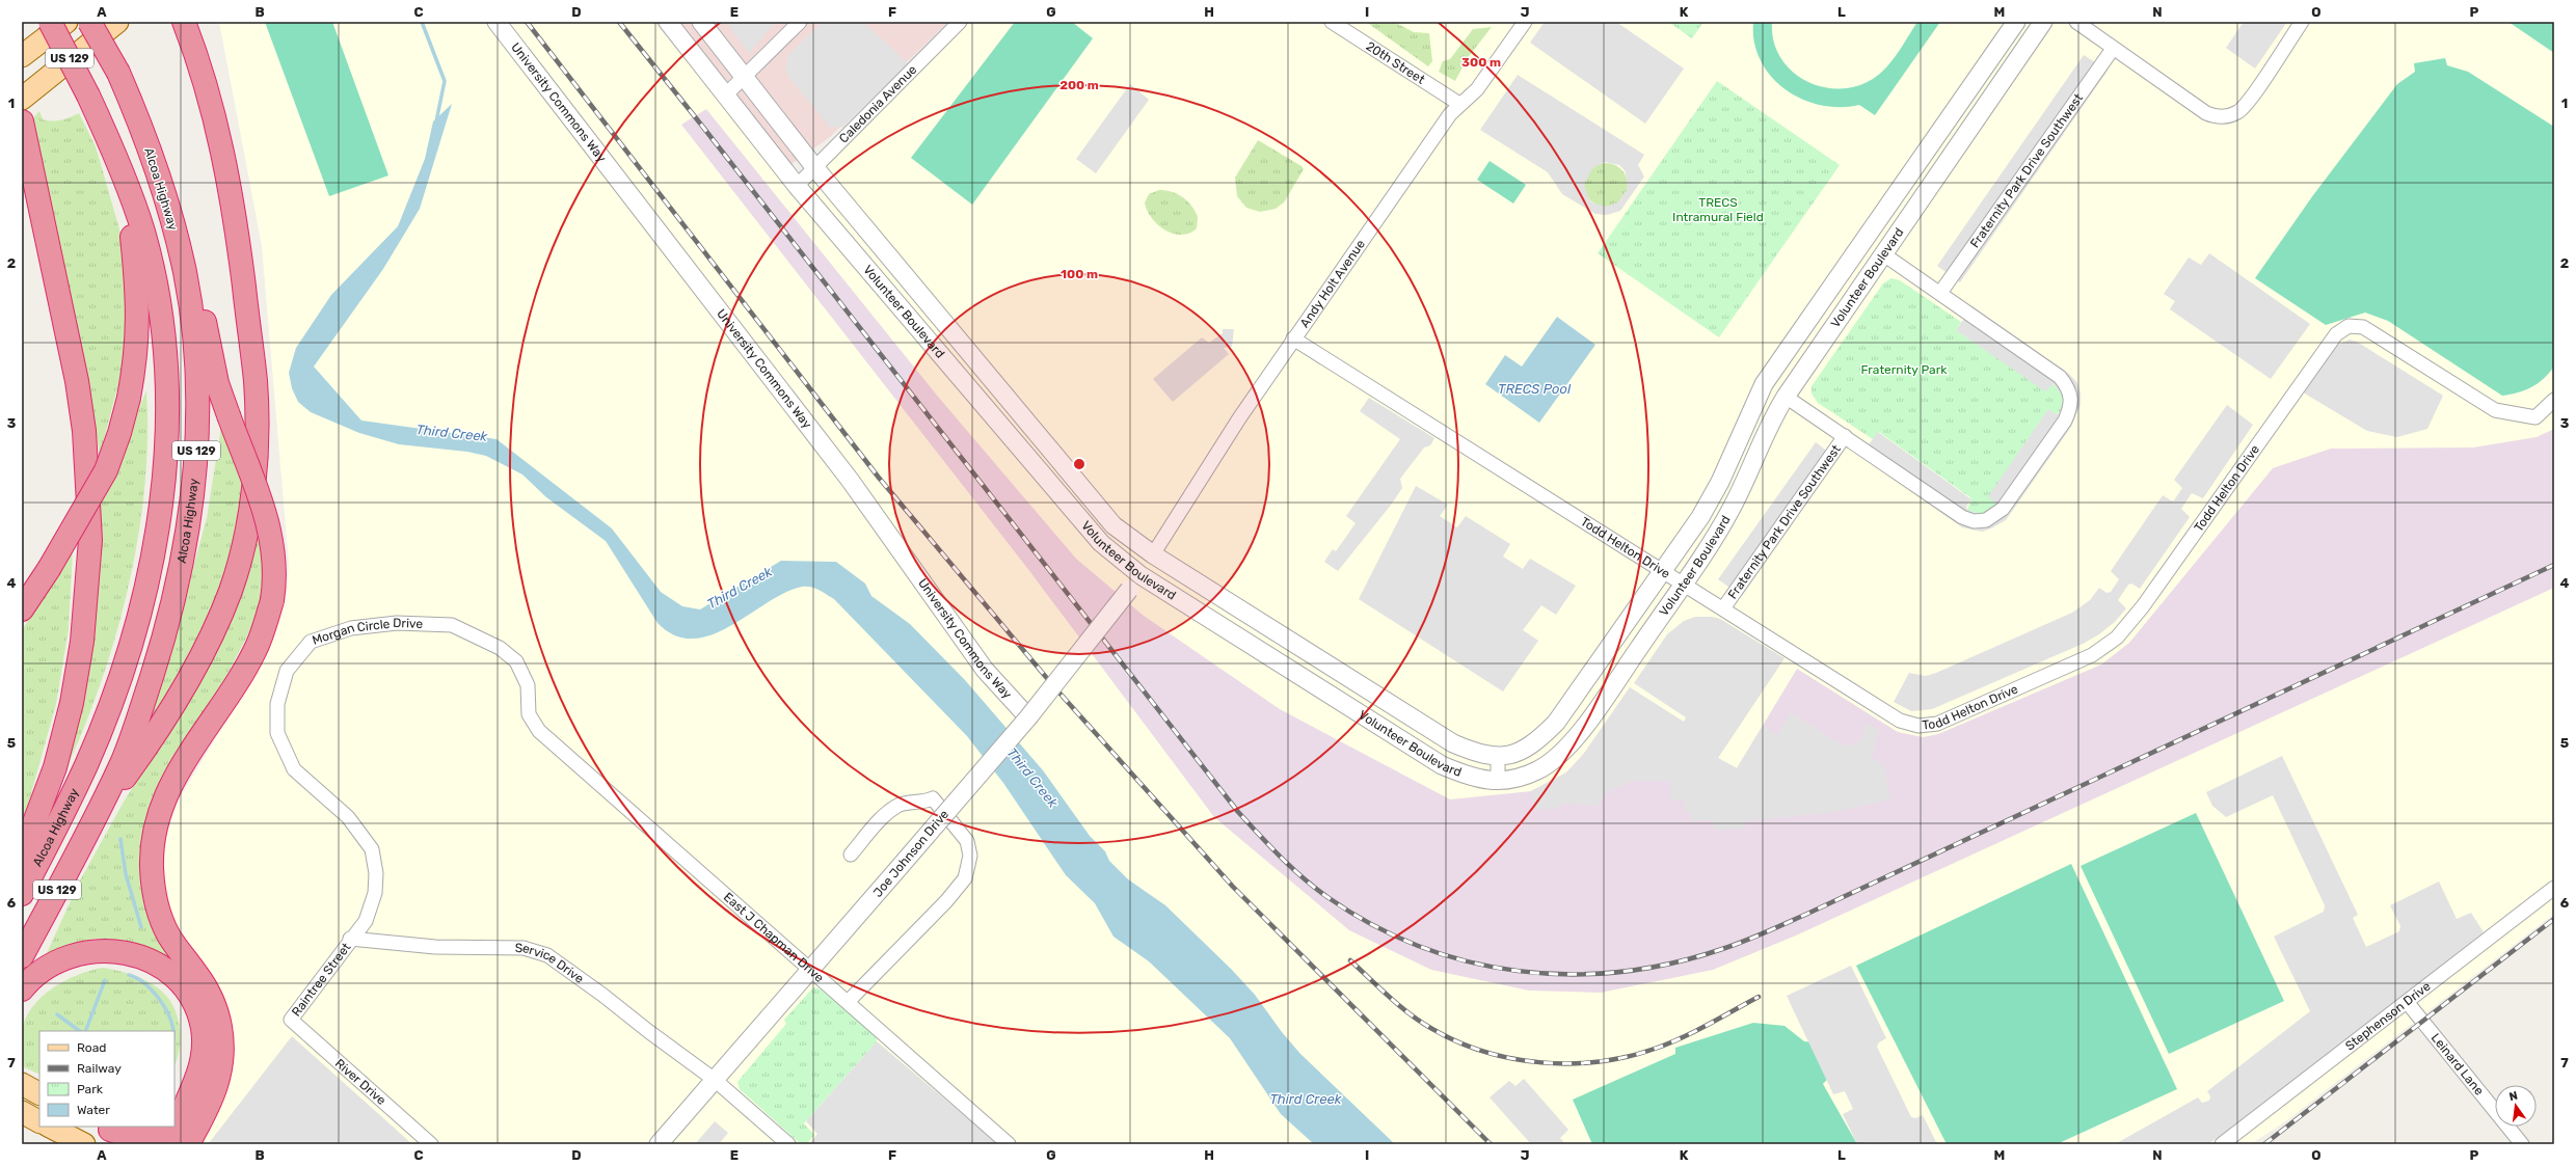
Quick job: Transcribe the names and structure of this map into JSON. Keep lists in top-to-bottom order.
{
  "streets": {
    "highway": ["US 129", "Alcoa Highway"],
    "street": [
      "20th Street",
      "University Commons Way",
      "Caledonia Avenue",
      "Fraternity Park Drive Southwest",
      "Volunteer Boulevard",
      "Andy Holt Avenue",
      "Todd Helton Drive",
      "Morgan Circle Drive",
      "Joe Johnson Drive",
      "East J Chapman Drive",
      "Service Drive",
      "Raintree Street",
      "Stephenson Drive",
      "Leinard Lane",
      "River Drive"
    ]
  },
  "crossings": [
    ["20th Street", "Andy Holt Avenue"],
    ["University Commons Way", "Joe Johnson Drive"],
    ["Caledonia Avenue", "Volunteer Boulevard"],
    ["Fraternity Park Drive Southwest", "Volunteer Boulevard"],
    ["Fraternity Park Drive Southwest", "Todd Helton Drive"],
    ["Volunteer Boulevard", "Andy Holt Avenue"],
    ["Volunteer Boulevard", "Todd Helton Drive"],
    ["Volunteer Boulevard", "Joe Johnson Drive"],
    ["Andy Holt Avenue", "Todd Helton Drive"],
    ["Andy Holt Avenue", "Joe Johnson Drive"],
    ["Morgan Circle Drive", "East J Chapman Drive"],
    ["Morgan Circle Drive", "Service Drive"],
    ["Morgan Circle Drive", "Raintree Street"],
    ["Joe Johnson Drive", "East J Chapman Drive"],
    ["Joe Johnson Drive", "Service Drive"],
    ["Service Drive", "Raintree Street"],
    ["Raintree Street", "River Drive"],
    ["Stephenson Drive", "Leinard Lane"]
  ],
  "water": ["TRECS Pool", "Third Creek"],
  "parks": ["TRECS Intramural Field", "Fraternity Park"],
  "legend": [
    "Road",
    "Railway",
    "Park",
    "Water"
  ],
  "north": "top",
  "grid": {
    "columns": [
      "A",
      "B",
      "C",
      "D",
      "E",
      "F",
      "G",
      "H",
      "I",
      "J",
      "K",
      "L",
      "M",
      "N",
      "O",
      "P"
    ],
    "rows": [
      "1",
      "2",
      "3",
      "4",
      "5",
      "6",
      "7"
    ]
  },
  "rings": ["300 m", "200 m", "100 m"]
}
